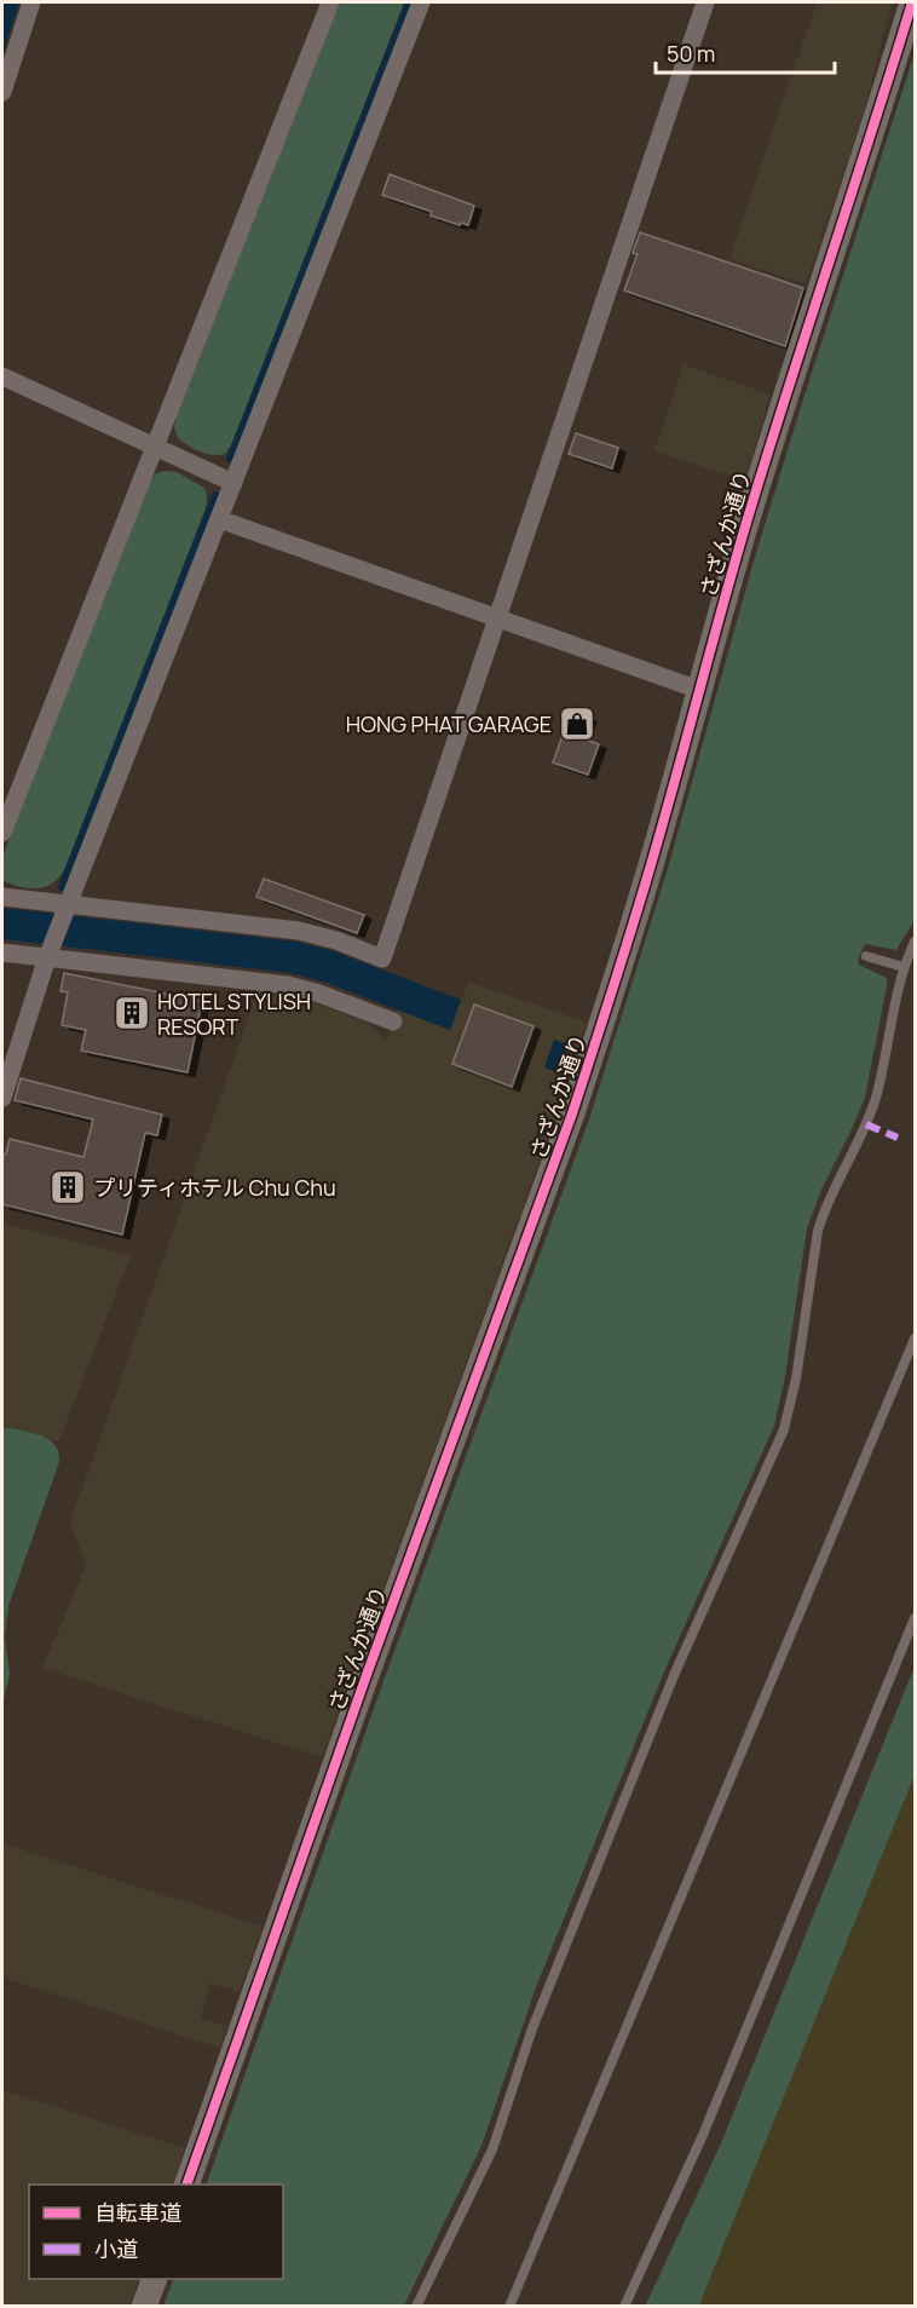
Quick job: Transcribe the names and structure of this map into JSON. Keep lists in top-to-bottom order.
{
  "streets": {
    "street": ["さざんか通り"]
  },
  "places": {
    "shop": ["HONG PHAT GARAGE"],
    "building": ["HOTEL STYLISH RESORT", "プリティホテル Chu Chu"]
  },
  "legend": ["自転車道", "小道"],
  "scale_bar": "50 m"
}
